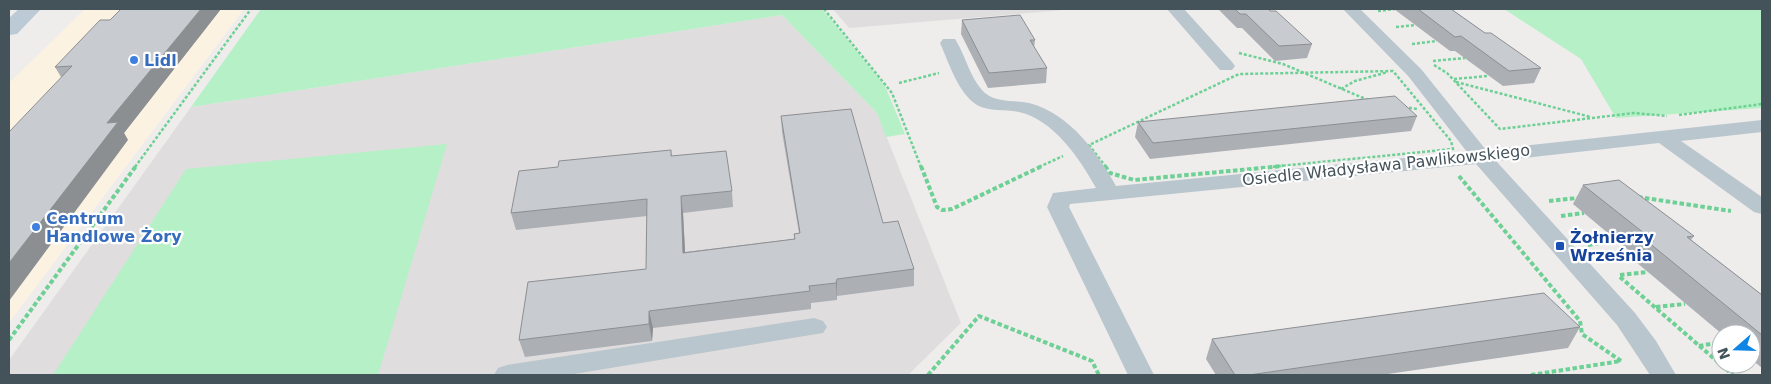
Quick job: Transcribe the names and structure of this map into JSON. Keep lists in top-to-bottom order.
{
  "streets": {
    "street": ["Osiedle Władysława Pawlikowskiego"]
  },
  "places": {
    "other": ["Lidl", "Centrum Handlowe Żory"],
    "transit": ["Żołnierzy Września"]
  },
  "north": "left"
}
